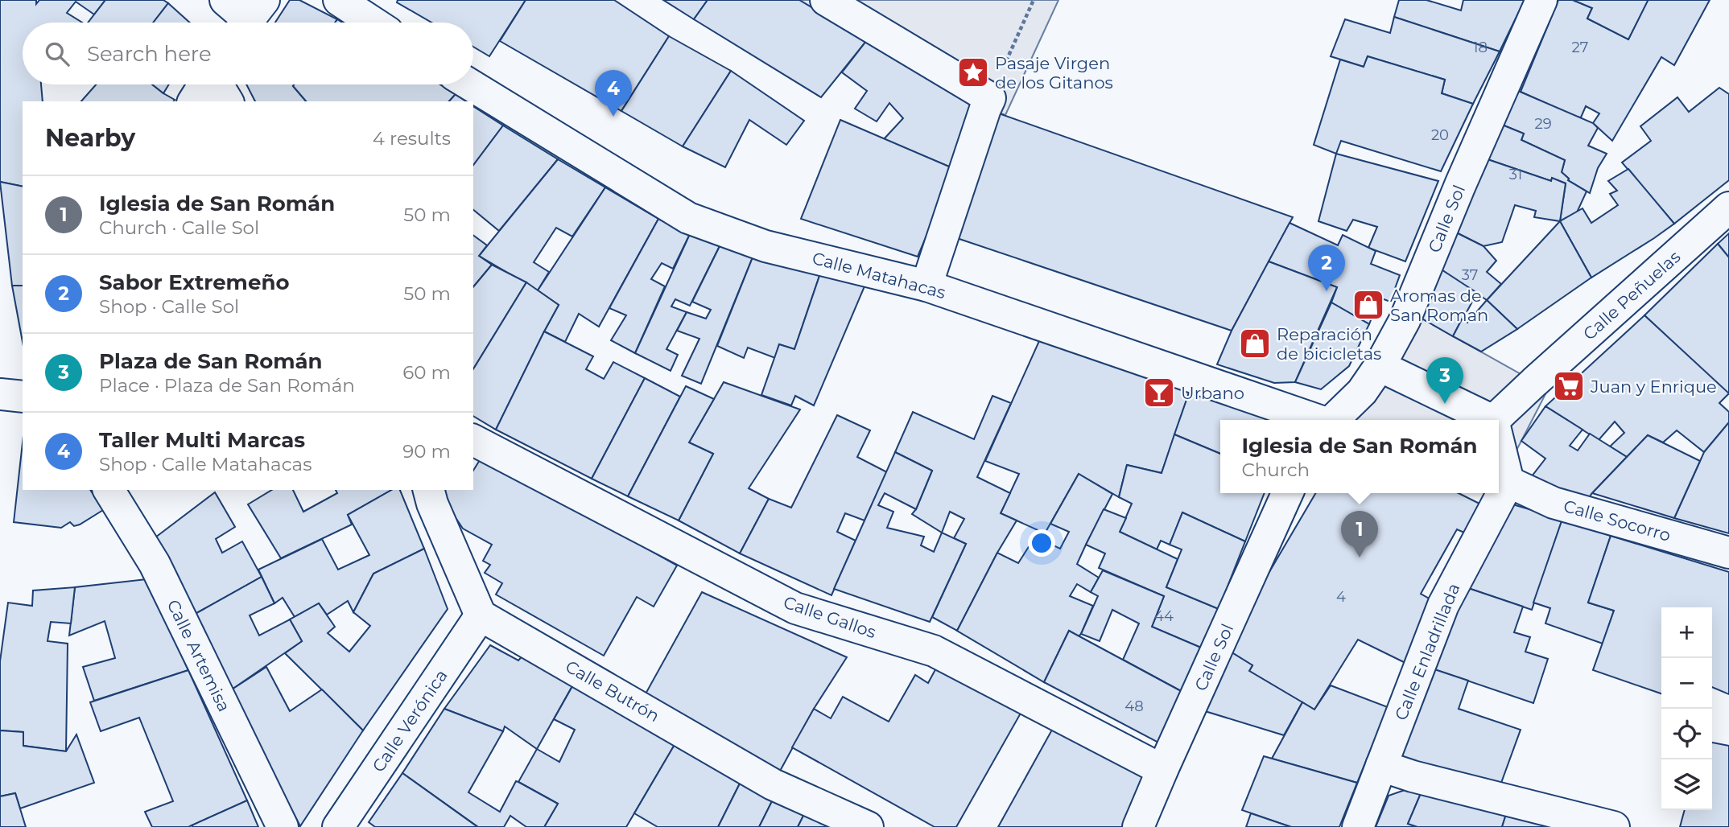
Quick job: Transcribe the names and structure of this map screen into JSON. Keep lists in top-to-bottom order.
{
  "streets": {
    "street": [
      "Calle Sol",
      "Calle Matahacas",
      "Calle Peñuelas",
      "Calle Socorro",
      "Calle Gallos",
      "Calle Enladrillada",
      "Calle Artemisa",
      "Calle Butrón",
      "Calle Verónica"
    ]
  },
  "crossings": [
    ["Calle Sol", "Calle Gallos"],
    ["Calle Socorro", "Calle Enladrillada"],
    ["Calle Butrón", "Calle Verónica"]
  ],
  "places": {
    "place": ["Pasaje Virgen de los Gitanos"],
    "shop": ["Aromas de San Roman", "Reparación de bicicletas"],
    "supermarket": ["Juan y Enrique"],
    "bar": ["Urbano"]
  },
  "house_numbers": [
    "18",
    "27",
    "29",
    "20",
    "31",
    "37",
    "4",
    "44",
    "48"
  ],
  "page": {
    "search": "Search here",
    "pins": [
      "4",
      "2",
      "3",
      "1"
    ],
    "heading": ["Nearby", "4 results"],
    "list": [
      {
        "mark": "1",
        "name": "Iglesia de San Román",
        "note": "Church · Calle Sol",
        "value": "50 m"
      },
      {
        "mark": "2",
        "name": "Sabor Extremeño",
        "note": "Shop · Calle Sol",
        "value": "50 m"
      },
      {
        "mark": "3",
        "name": "Plaza de San Román",
        "note": "Place · Plaza de San Román",
        "value": "60 m"
      },
      {
        "mark": "4",
        "name": "Taller Multi Marcas",
        "note": "Shop · Calle Matahacas",
        "value": "90 m"
      }
    ],
    "popup": ["Iglesia de San Román", "Church"],
    "map_buttons": ["+", "−"]
  }
}
